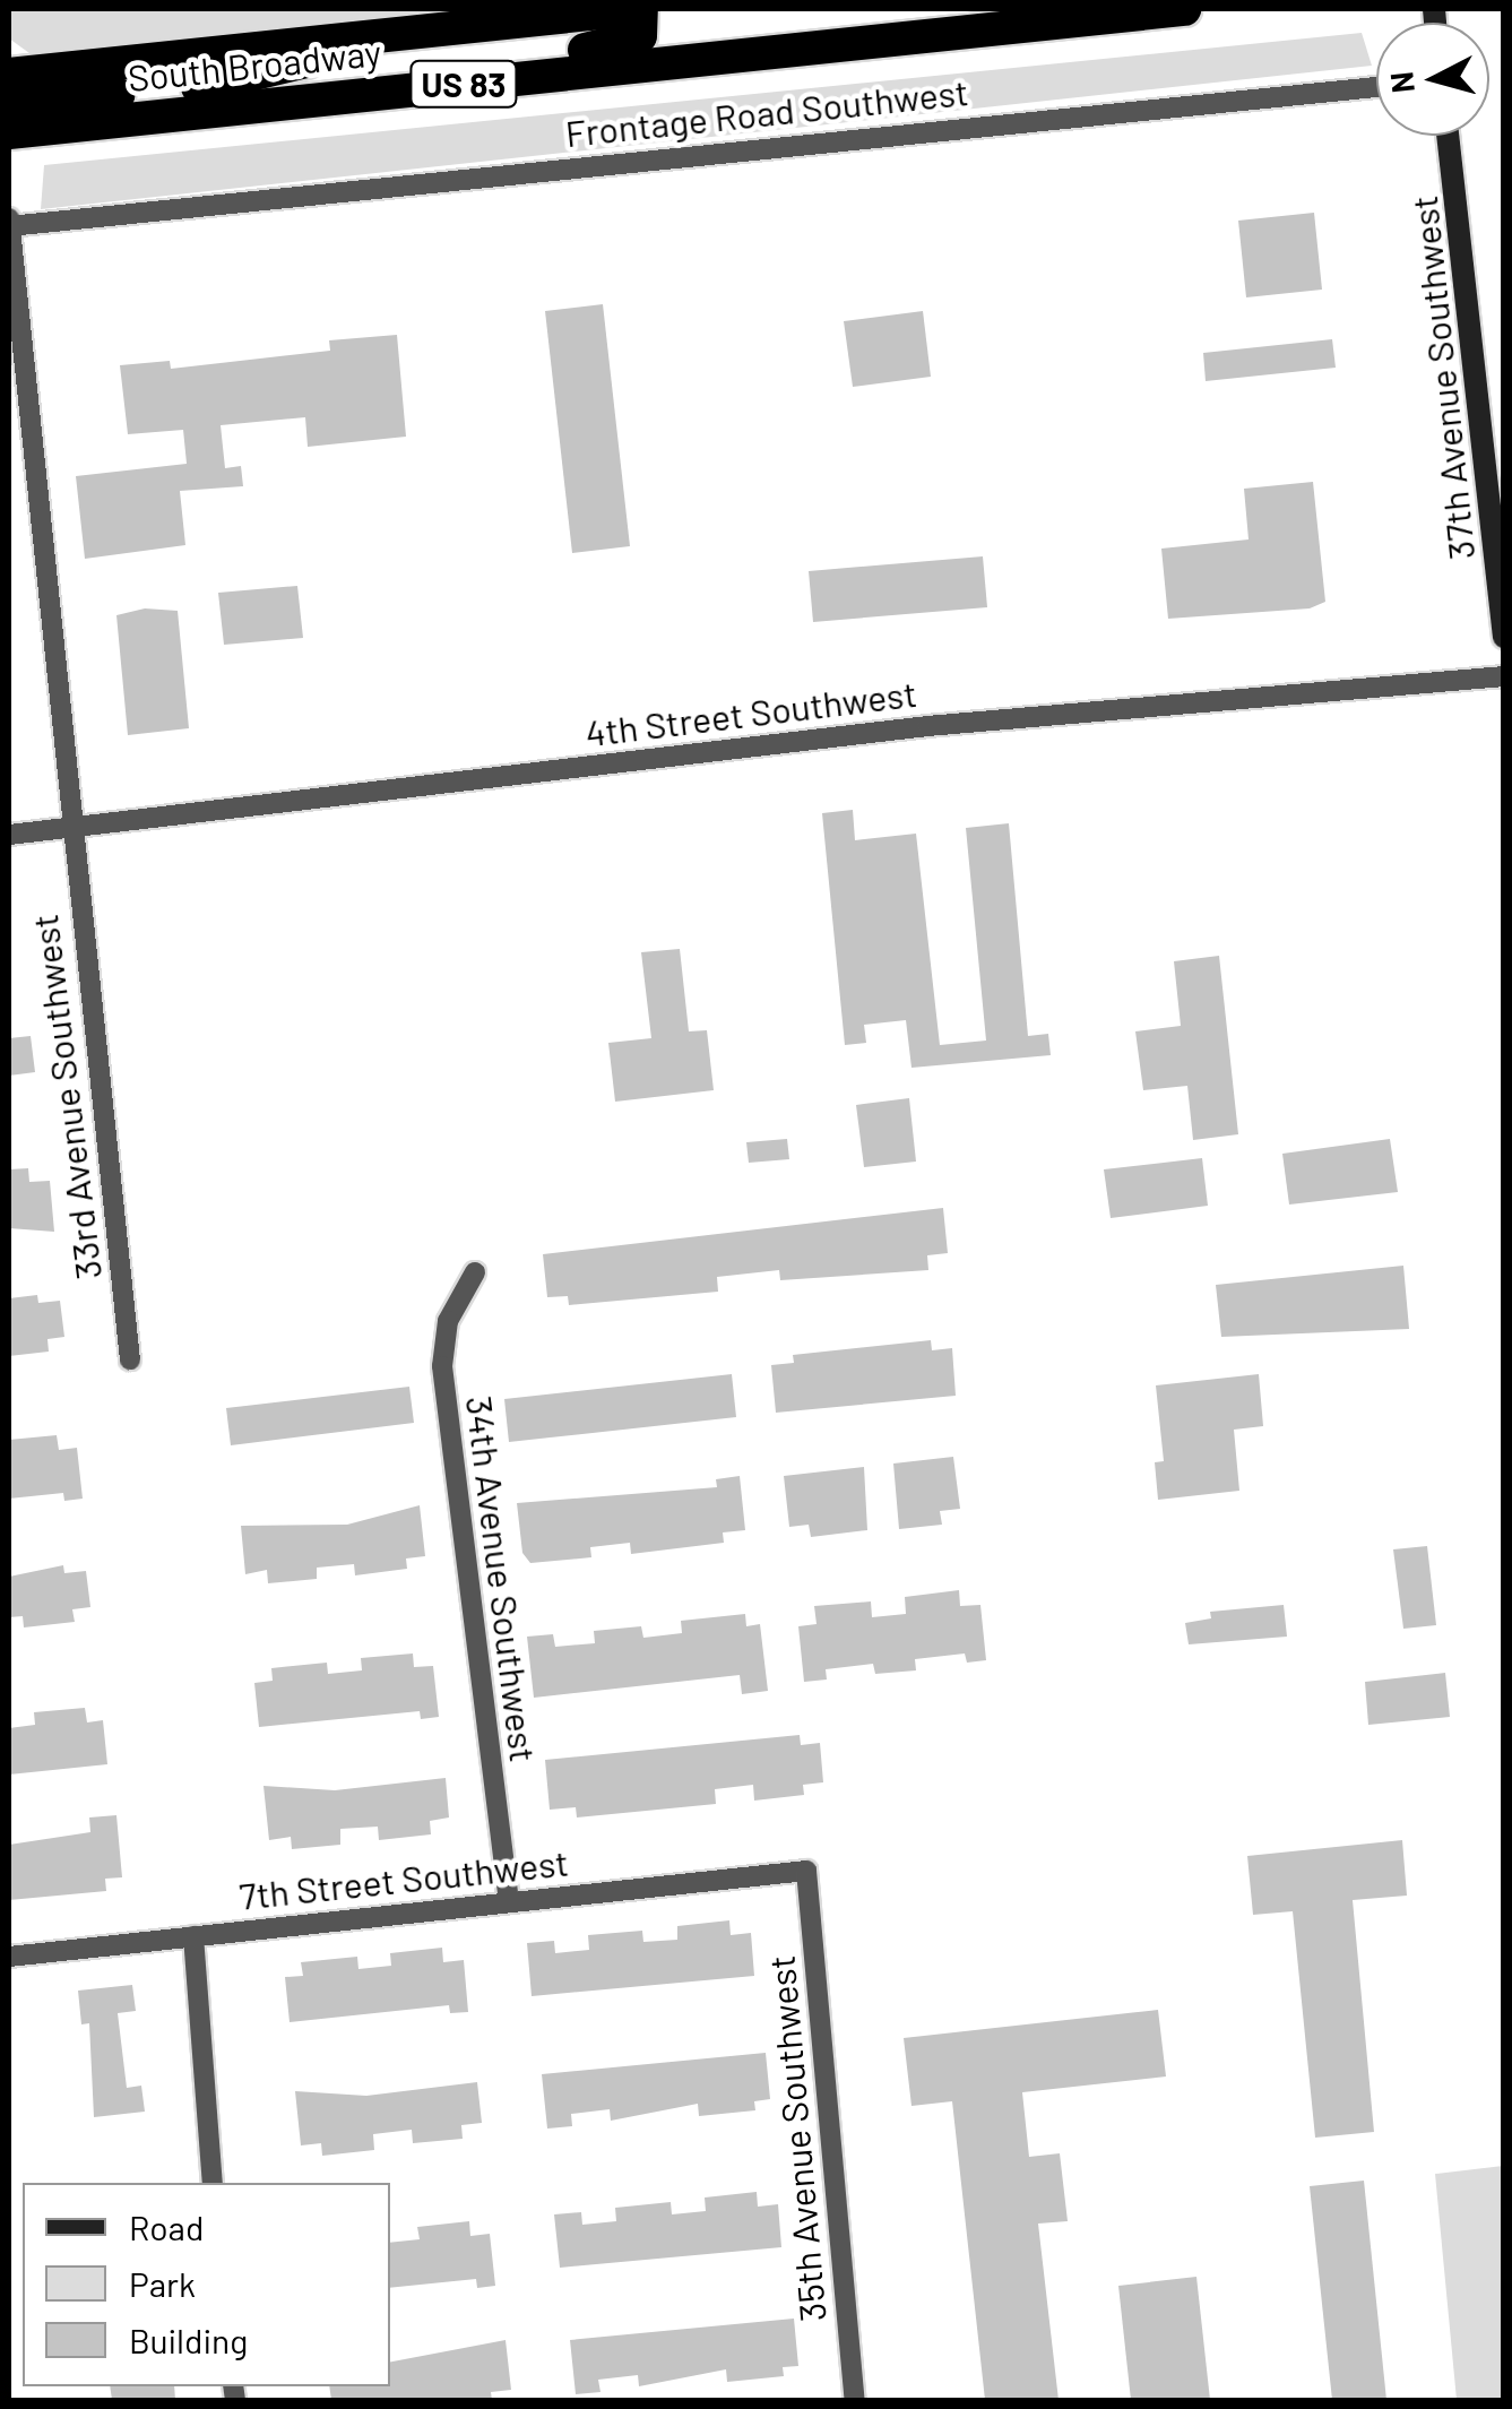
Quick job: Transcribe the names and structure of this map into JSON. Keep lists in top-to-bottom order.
{
  "streets": {
    "highway": ["South Broadway", "US 83"],
    "main road": ["37th Avenue Southwest"],
    "street": [
      "Frontage Road Southwest",
      "4th Street Southwest",
      "33rd Avenue Southwest",
      "34th Avenue Southwest",
      "7th Street Southwest",
      "35th Avenue Southwest"
    ]
  },
  "crossings": [
    ["Frontage Road Southwest", "33rd Avenue Southwest"],
    ["4th Street Southwest", "33rd Avenue Southwest"],
    ["34th Avenue Southwest", "7th Street Southwest"],
    ["7th Street Southwest", "35th Avenue Southwest"]
  ],
  "legend": ["Road", "Park", "Building"],
  "north": "left"
}
